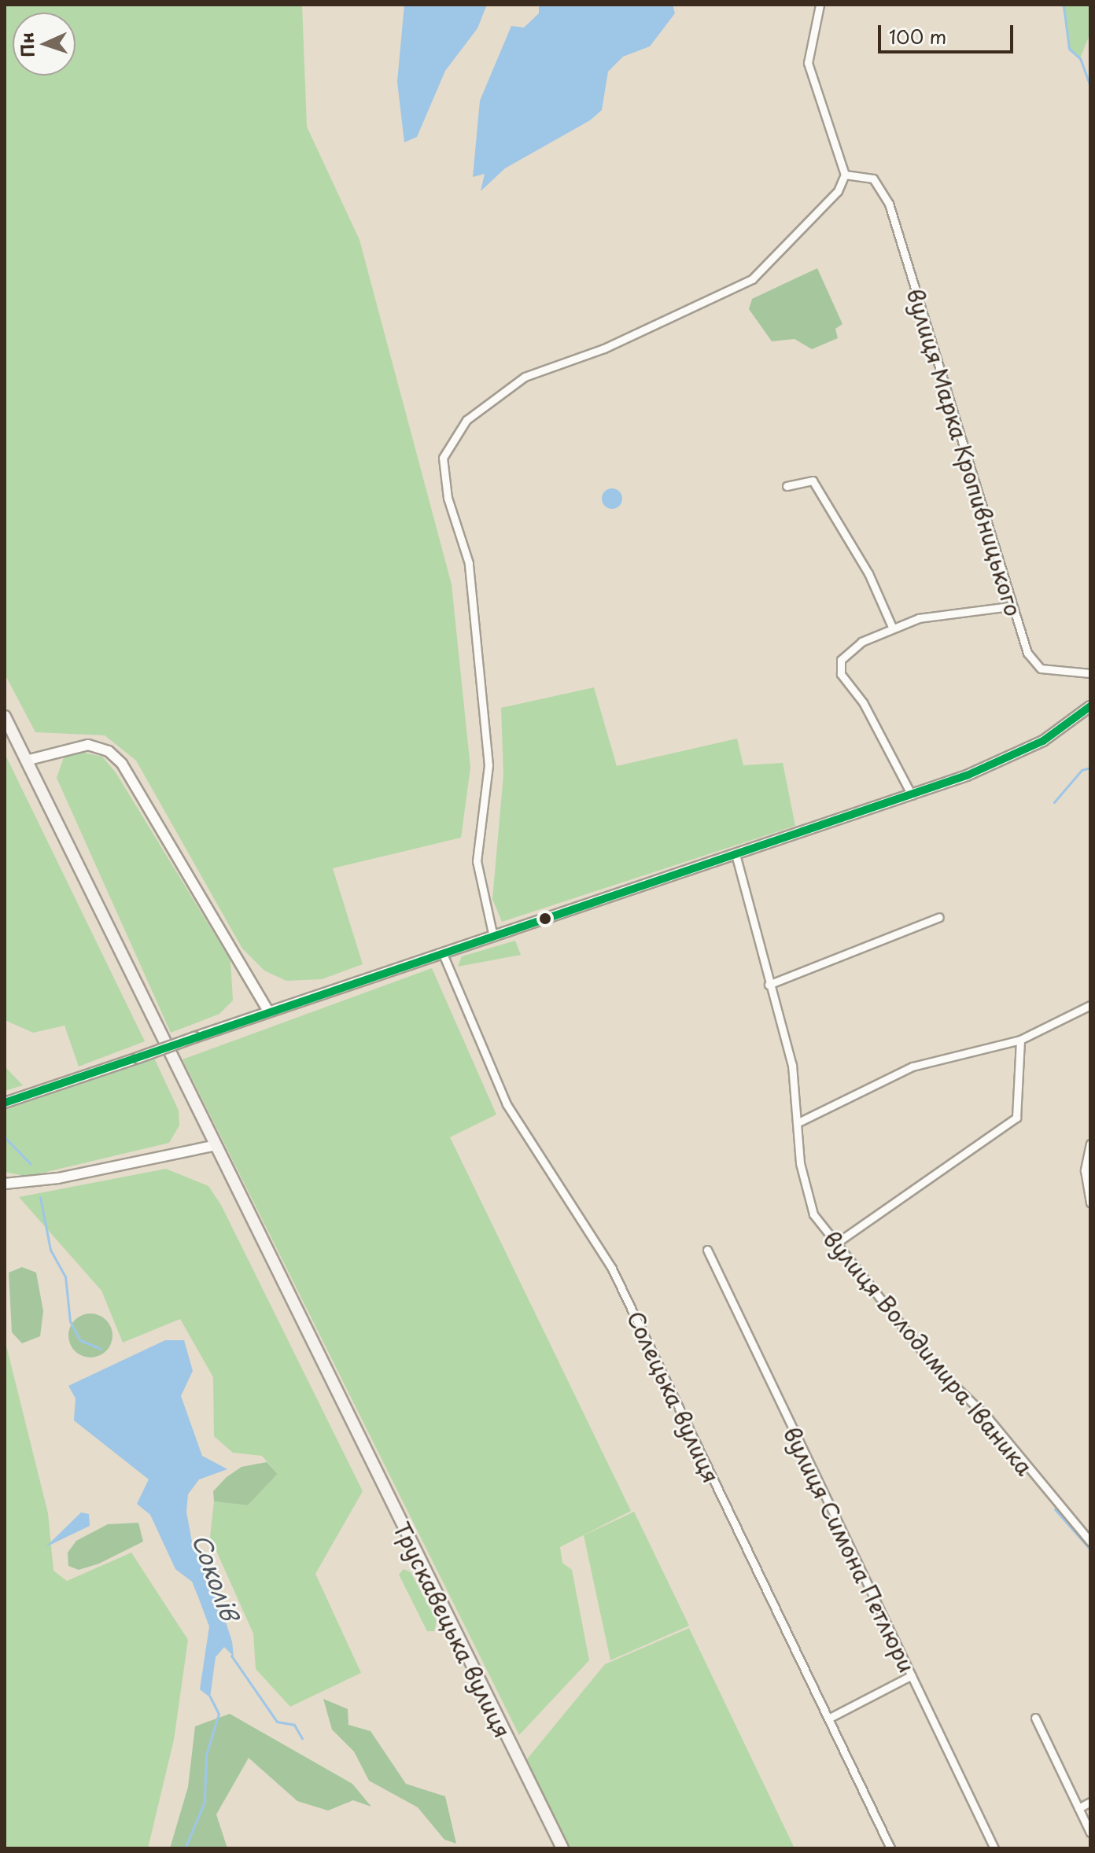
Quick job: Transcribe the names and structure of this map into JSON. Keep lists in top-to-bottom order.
{
  "streets": {
    "main road": ["Трускавецька вулиця"],
    "street": [
      "вулиця Марка Кропивницького",
      "вулиця Володимира Іваника",
      "Солецька вулиця",
      "вулиця Симона Петлюри"
    ]
  },
  "water": ["Соколів"],
  "scale_bar": "100 m",
  "north": "left"
}
